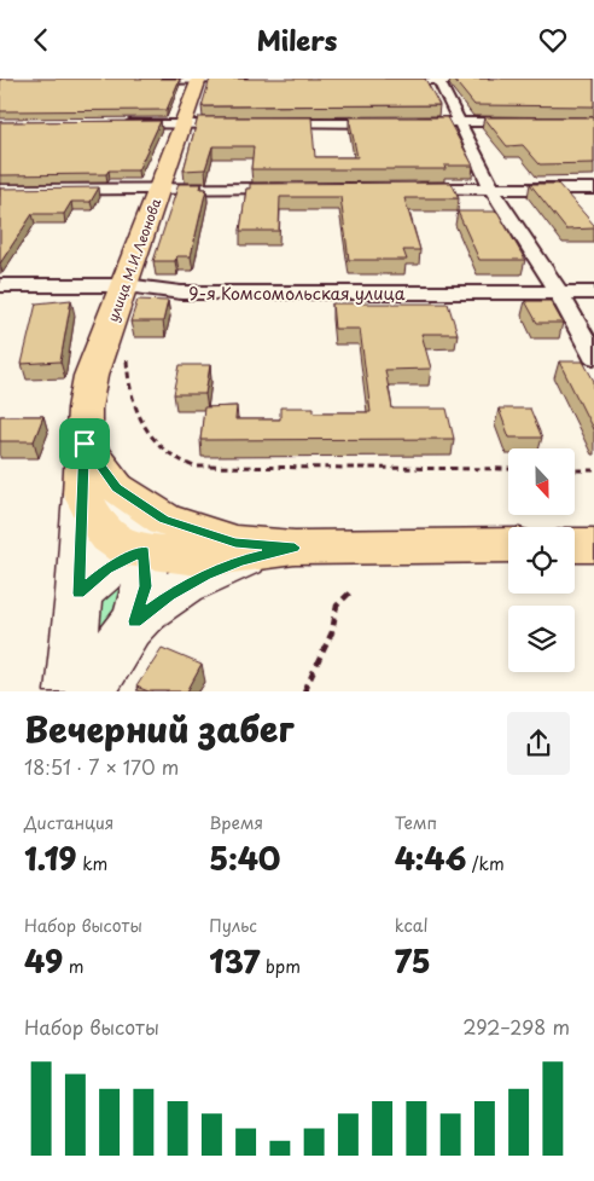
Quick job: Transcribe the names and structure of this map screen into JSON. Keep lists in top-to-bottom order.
{
  "streets": {
    "main road": ["улица М.И.Леонова"],
    "street": ["9-я Комсомольская улица"]
  },
  "crossings": [
    ["улица М.И.Леонова", "9-я Комсомольская улица"]
  ],
  "north": "bottom",
  "page": {
    "header": "Milers",
    "heading": ["Вечерний забег", "18:51 · 7 × 170 m"],
    "stats": [
      ["Дистанция", "1.19 km"],
      ["Время", "5:40"],
      ["Темп", "4:46 /km"],
      ["Набор высоты", "49 m"],
      ["Пульс", "137 bpm"],
      ["kcal", "75"]
    ],
    "chart": ["Набор высоты", "292–298 m"]
  }
}
